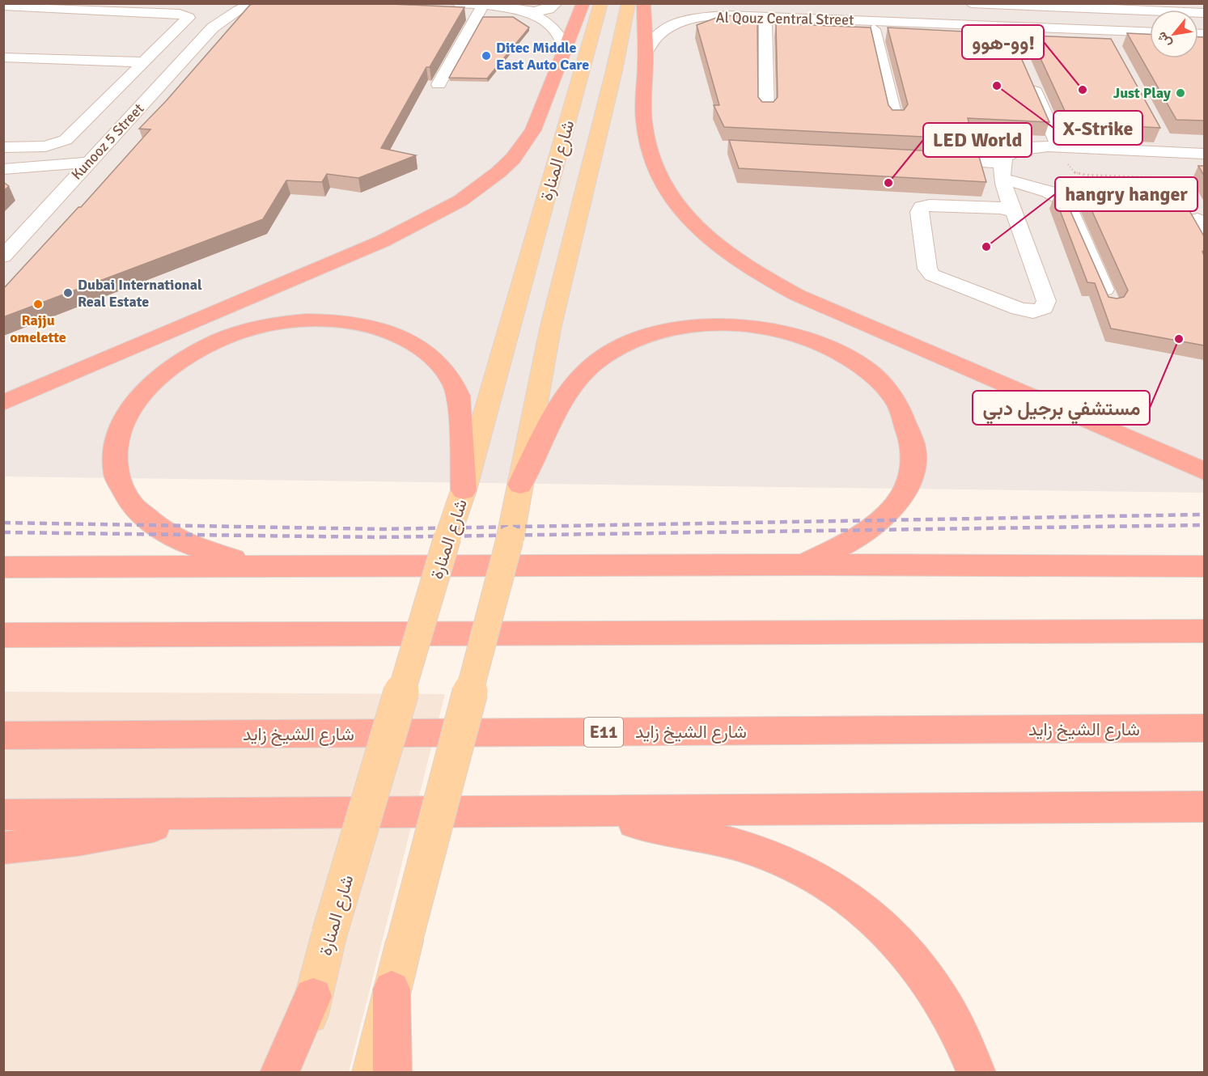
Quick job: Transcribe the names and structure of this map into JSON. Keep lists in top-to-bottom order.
{
  "streets": {
    "highway": ["شارع الشيخ زايد", "E11"],
    "main road": ["شارع المنارة"],
    "street": ["Al Qouz Central Street", "Kunooz 5 Street"]
  },
  "places": [
    "Ditec Middle East Auto Care",
    "X-Strike",
    "وو-هوو!",
    "Just Play",
    "LED World",
    "hangry hanger",
    "Dubai International Real Estate",
    "Rajju omelette",
    "مستشفي برجيل دبي"
  ],
  "north": "bottom left"
}
